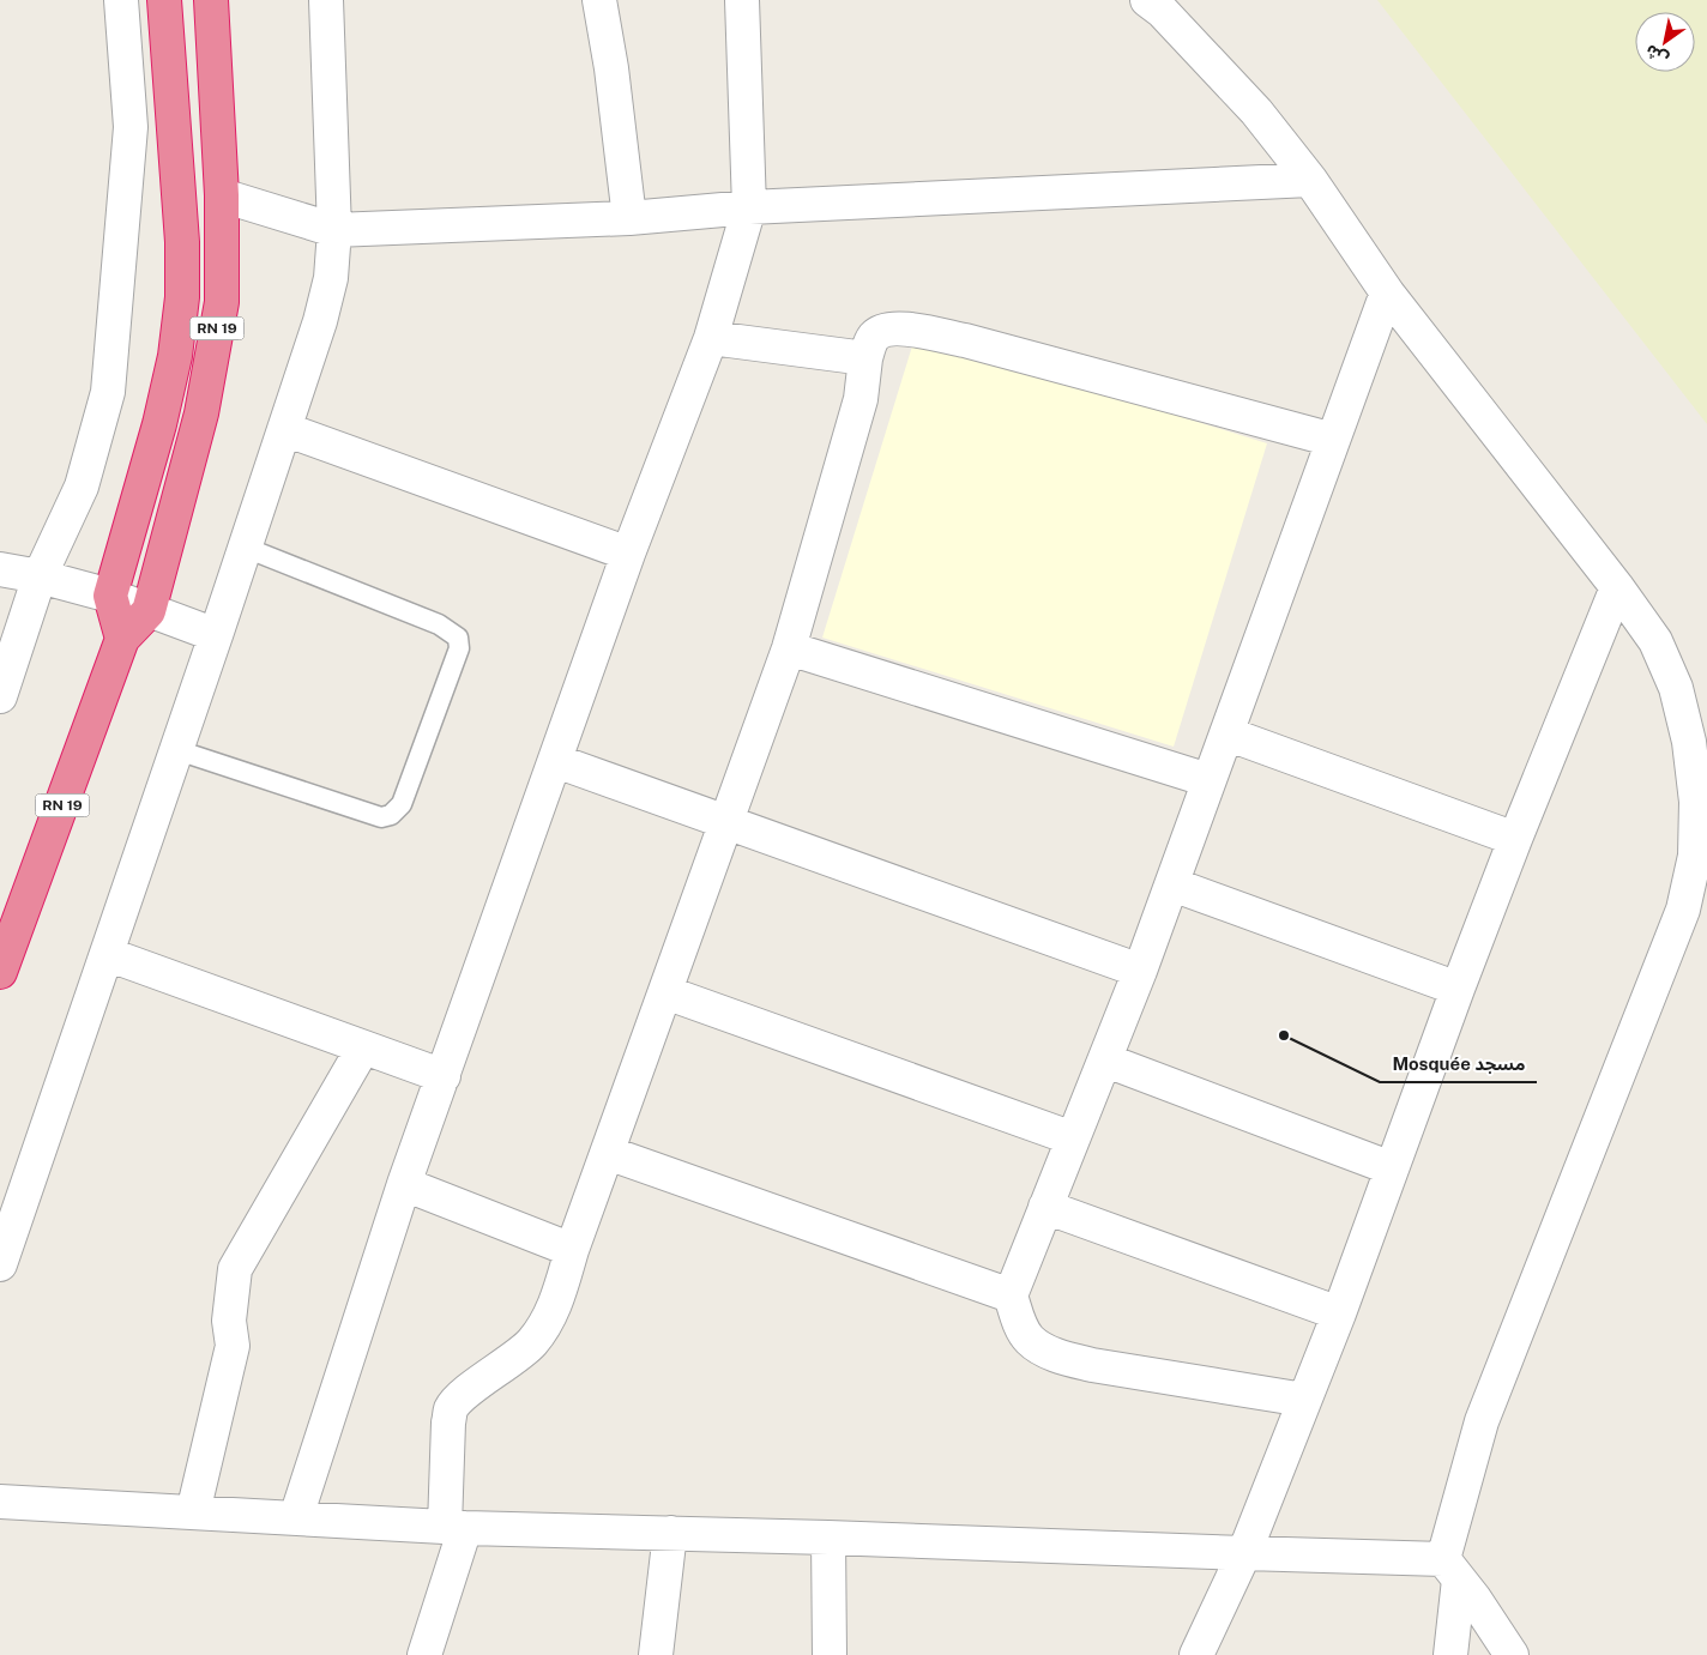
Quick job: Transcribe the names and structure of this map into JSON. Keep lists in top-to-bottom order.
{
  "streets": {
    "highway": ["RN 19"]
  },
  "places": ["Mosquée مسجد"],
  "north": "bottom left"
}
